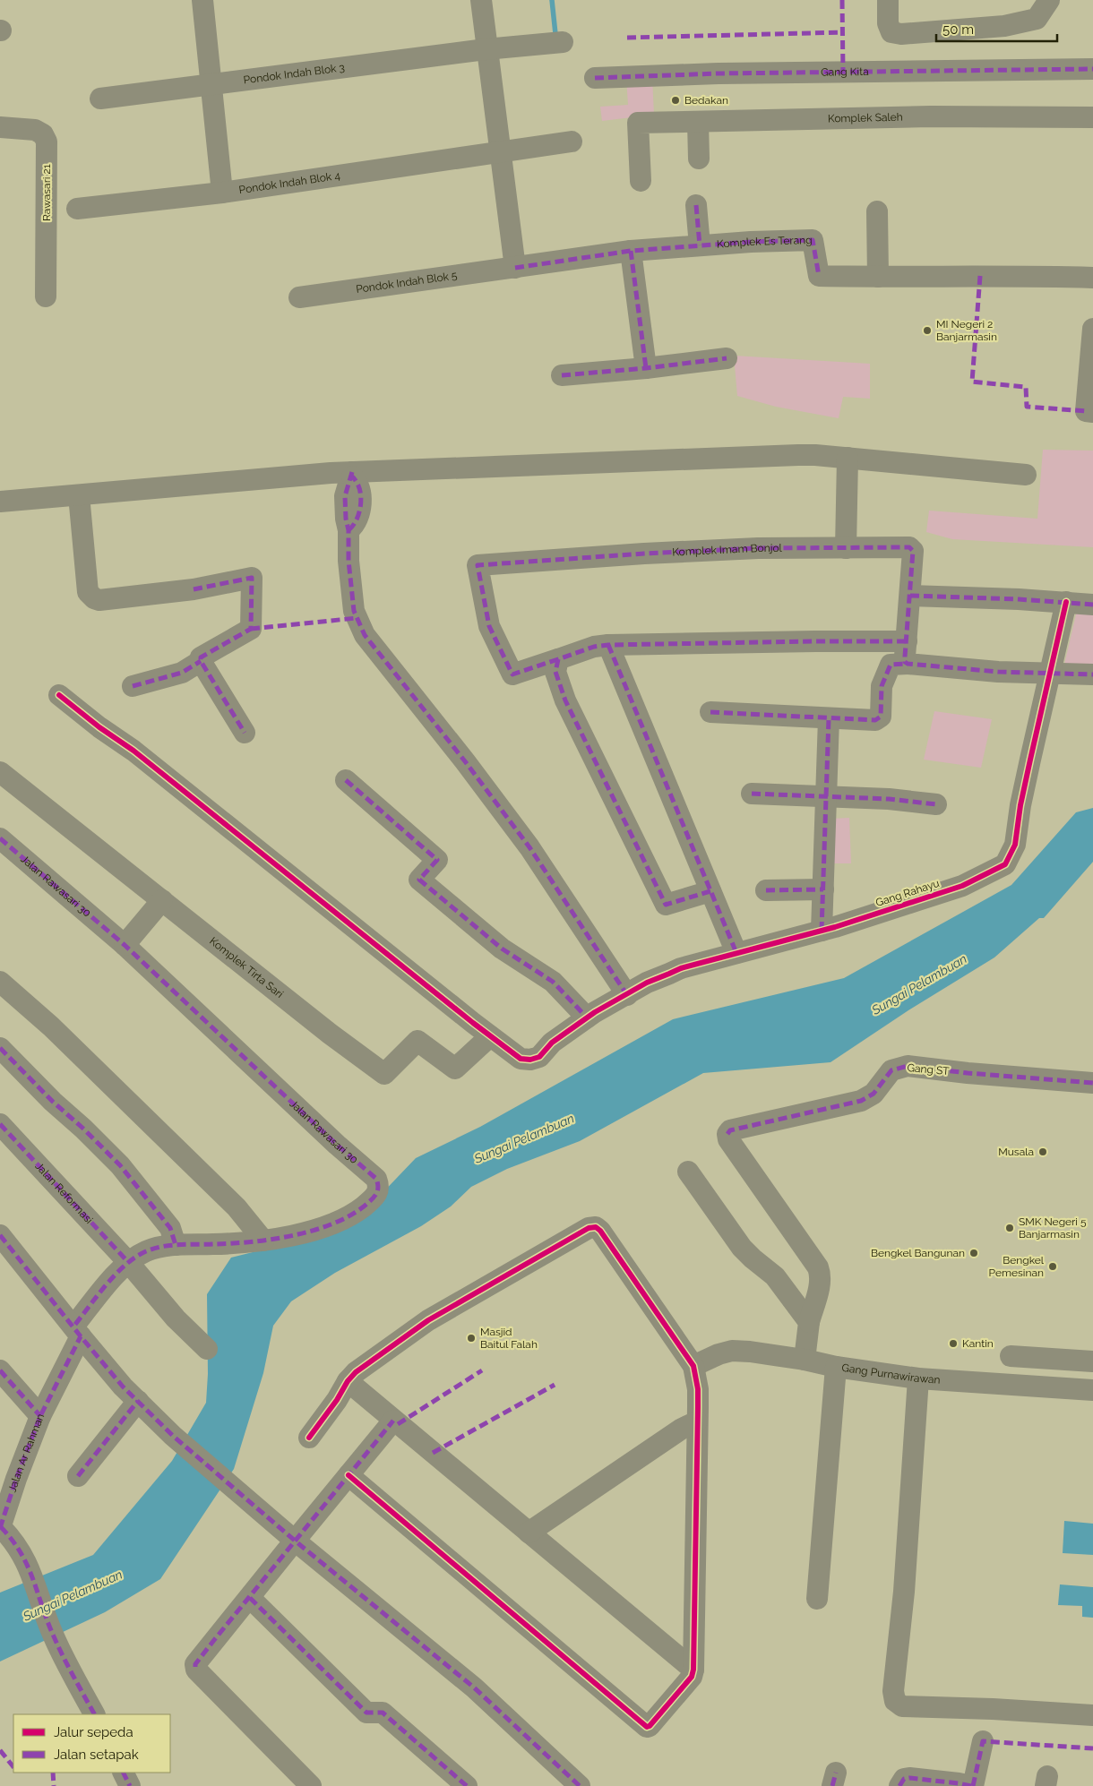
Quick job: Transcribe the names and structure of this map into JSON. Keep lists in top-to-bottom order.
{
  "streets": {
    "street": [
      "Gang Kita",
      "Pondok Indah Blok 3",
      "Komplek Saleh",
      "Pondok Indah Blok 4",
      "Rawasari 21",
      "Komplek Es Terang",
      "Pondok Indah Blok 5",
      "Komplek Imam Bonjol",
      "Jalan Rawasari 30",
      "Gang Rahayu",
      "Komplek Tirta Sari",
      "Gang ST",
      "Jalan Reformasi",
      "Gang Purnawirawan",
      "Jalan Ar Rahman"
    ]
  },
  "crossings": [
    ["Komplek Es Terang", "Pondok Indah Blok 5"],
    ["Jalan Rawasari 30", "Jalan Reformasi"],
    ["Jalan Rawasari 30", "Jalan Ar Rahman"],
    ["Gang Rahayu", "Komplek Tirta Sari"]
  ],
  "water": ["Sungai Pelambuan"],
  "places": [
    "Bedakan",
    "MI Negeri 2 Banjarmasin",
    "Musala",
    "SMK Negeri 5 Banjarmasin",
    "Bengkel Bangunan",
    "Bengkel Pemesinan",
    "Masjid Baitul Falah",
    "Kantin"
  ],
  "legend": ["Jalur sepeda", "Jalan setapak"],
  "scale_bar": "50 m"
}
